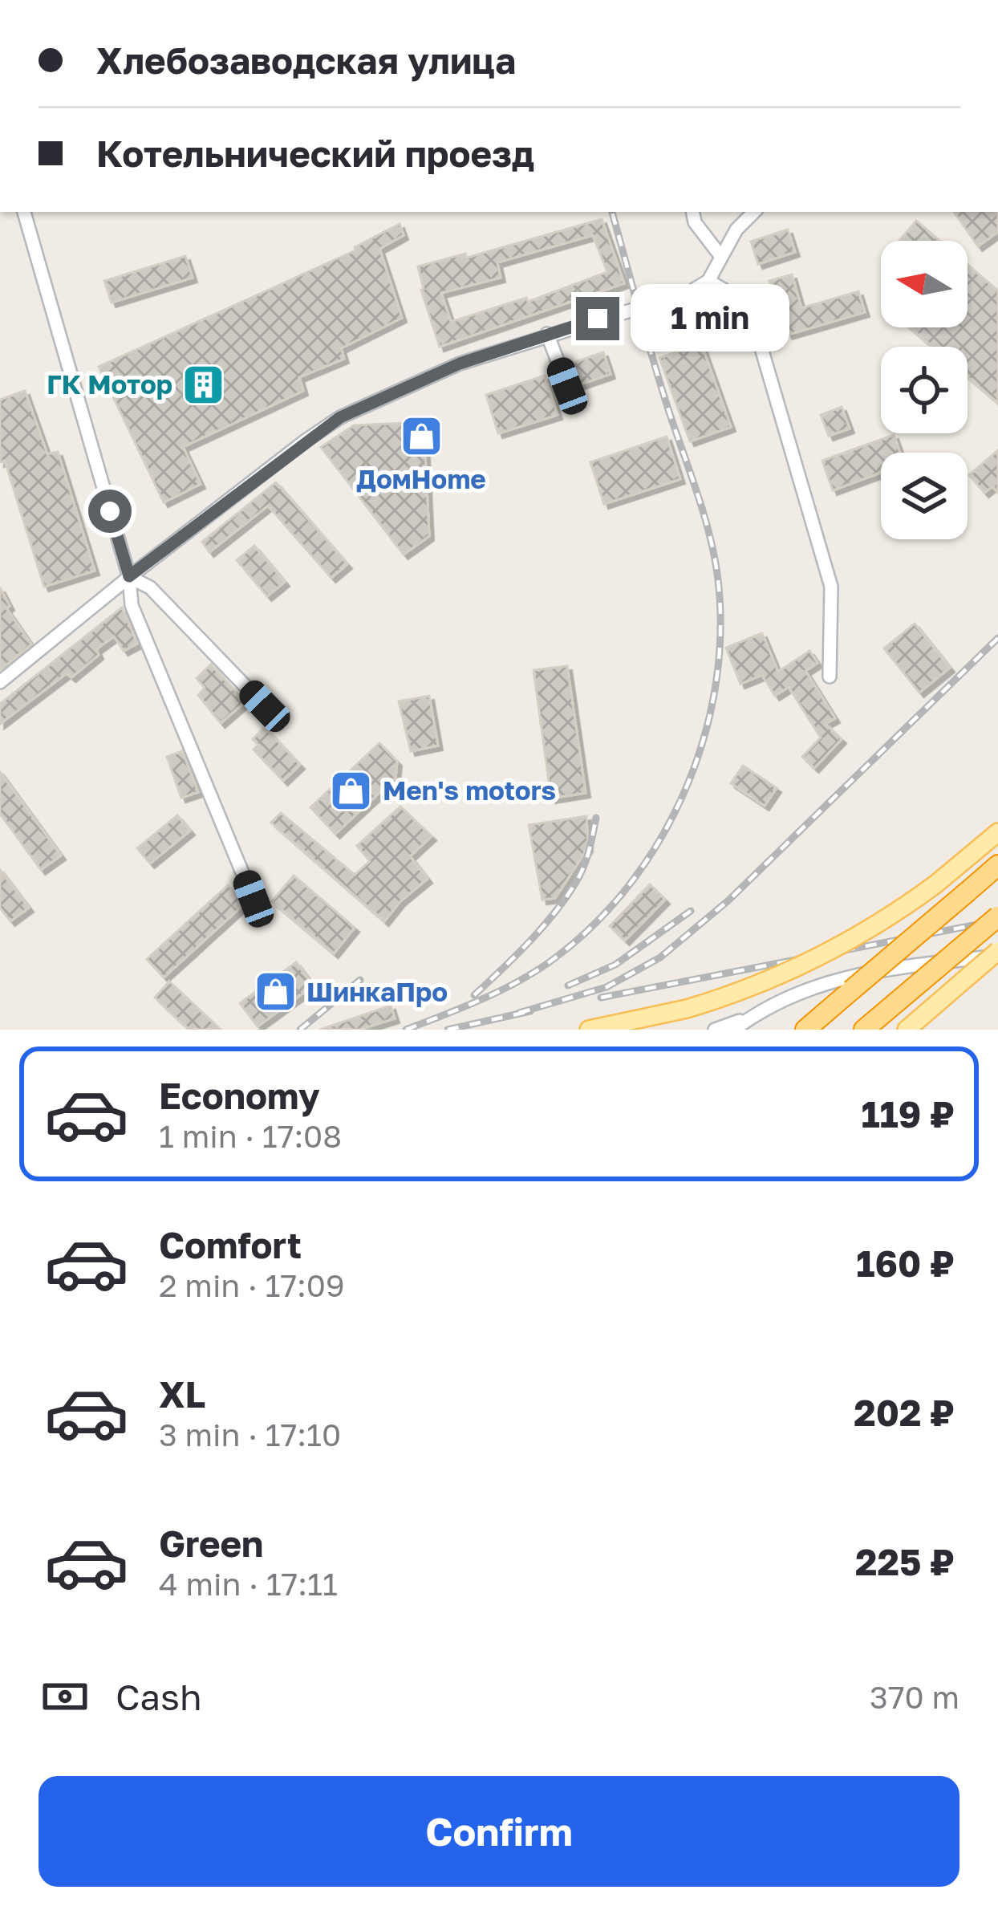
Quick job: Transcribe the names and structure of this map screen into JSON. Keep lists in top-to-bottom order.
{
  "places": {
    "building": ["ГК Мотор"],
    "shop": ["ДомHome", "Men's motors", "ШинкаПро"]
  },
  "north": "left",
  "page": {
    "banner": ["Хлебозаводская улица", "Котельнический проезд"],
    "bubble": "1 min",
    "list": [
      {
        "name": "Economy",
        "note": "1 min · 17:08",
        "value": "119 ₽"
      },
      {
        "name": "Comfort",
        "note": "2 min · 17:09",
        "value": "160 ₽"
      },
      {
        "name": "XL",
        "note": "3 min · 17:10",
        "value": "202 ₽"
      },
      {
        "name": "Green",
        "note": "4 min · 17:11",
        "value": "225 ₽"
      }
    ],
    "pay": ["Cash", "370 m"],
    "buttons": "Confirm"
  }
}
